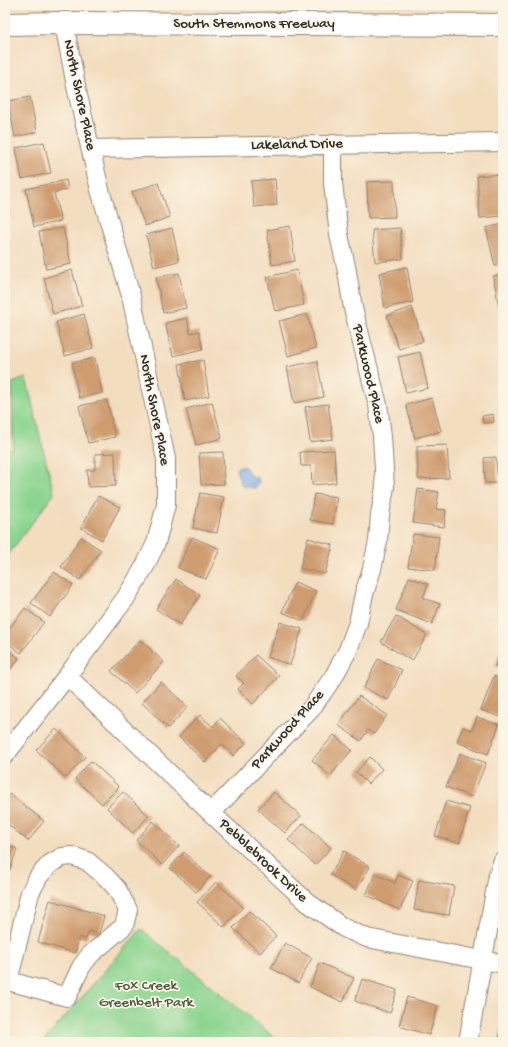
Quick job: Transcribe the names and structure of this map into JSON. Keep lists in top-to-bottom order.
{
  "streets": {
    "main road": ["South Stemmons Freeway"],
    "street": [
      "North Shore Place",
      "Lakeland Drive",
      "Parkwood Place",
      "Pebblebrook Drive"
    ]
  },
  "crossings": [
    ["South Stemmons Freeway", "North Shore Place"],
    ["North Shore Place", "Lakeland Drive"],
    ["North Shore Place", "Pebblebrook Drive"],
    ["Lakeland Drive", "Parkwood Place"],
    ["Parkwood Place", "Pebblebrook Drive"]
  ],
  "parks": ["Fox Creek Greenbelt Park"]
}
